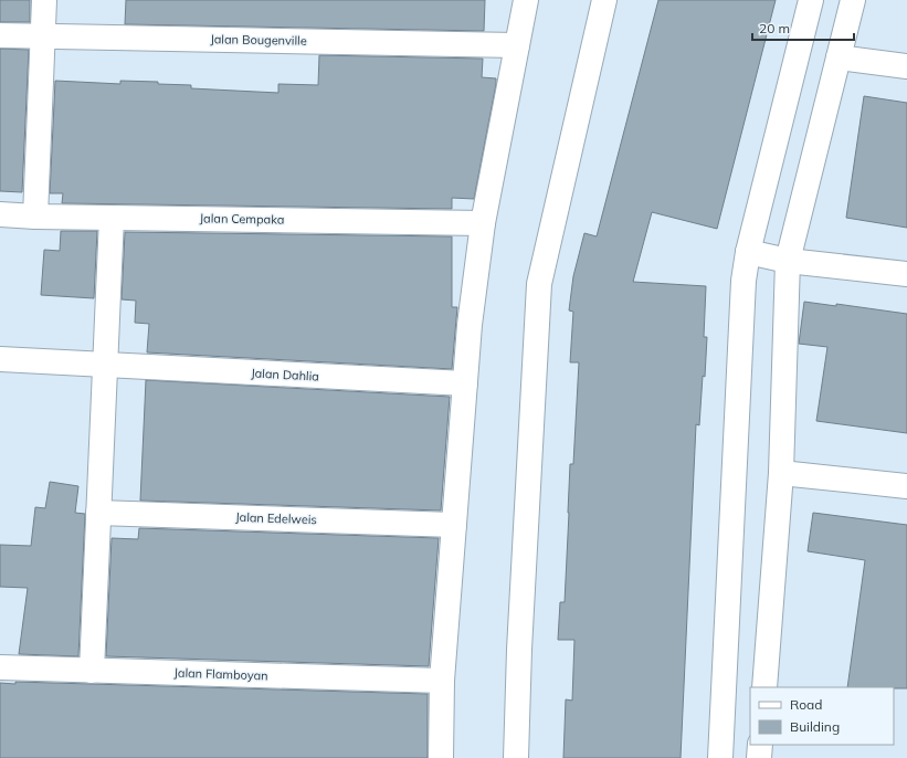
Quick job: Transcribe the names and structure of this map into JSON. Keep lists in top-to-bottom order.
{
  "streets": {
    "street": [
      "Jalan Bougenville",
      "Jalan Cempaka",
      "Jalan Dahlia",
      "Jalan Edelweis",
      "Jalan Flamboyan"
    ]
  },
  "legend": ["Road", "Building"],
  "scale_bar": "20 m"
}
